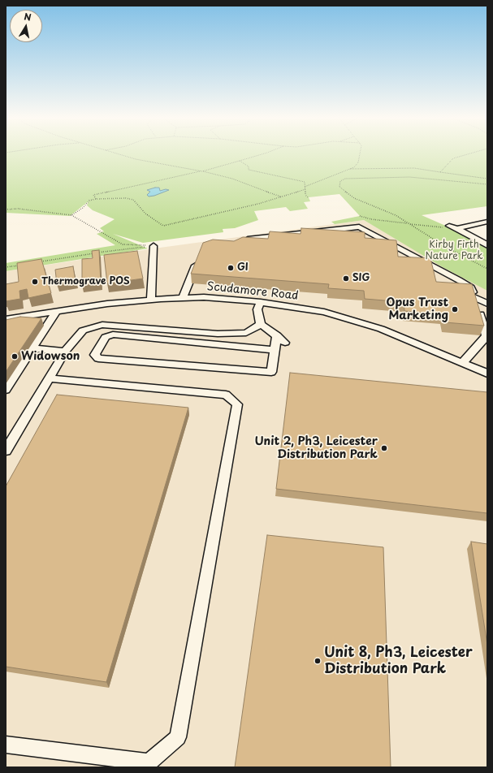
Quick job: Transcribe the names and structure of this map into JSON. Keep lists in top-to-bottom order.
{
  "streets": {
    "street": ["Scudamore Road"]
  },
  "parks": ["Kirby Firth Nature Park"],
  "places": [
    "GI",
    "SIG",
    "Thermograve POS",
    "Opus Trust Marketing",
    "Widowson",
    "Unit 2, Ph3, Leicester Distribution Park",
    "Unit 8, Ph3, Leicester Distribution Park"
  ],
  "north": "top"
}
